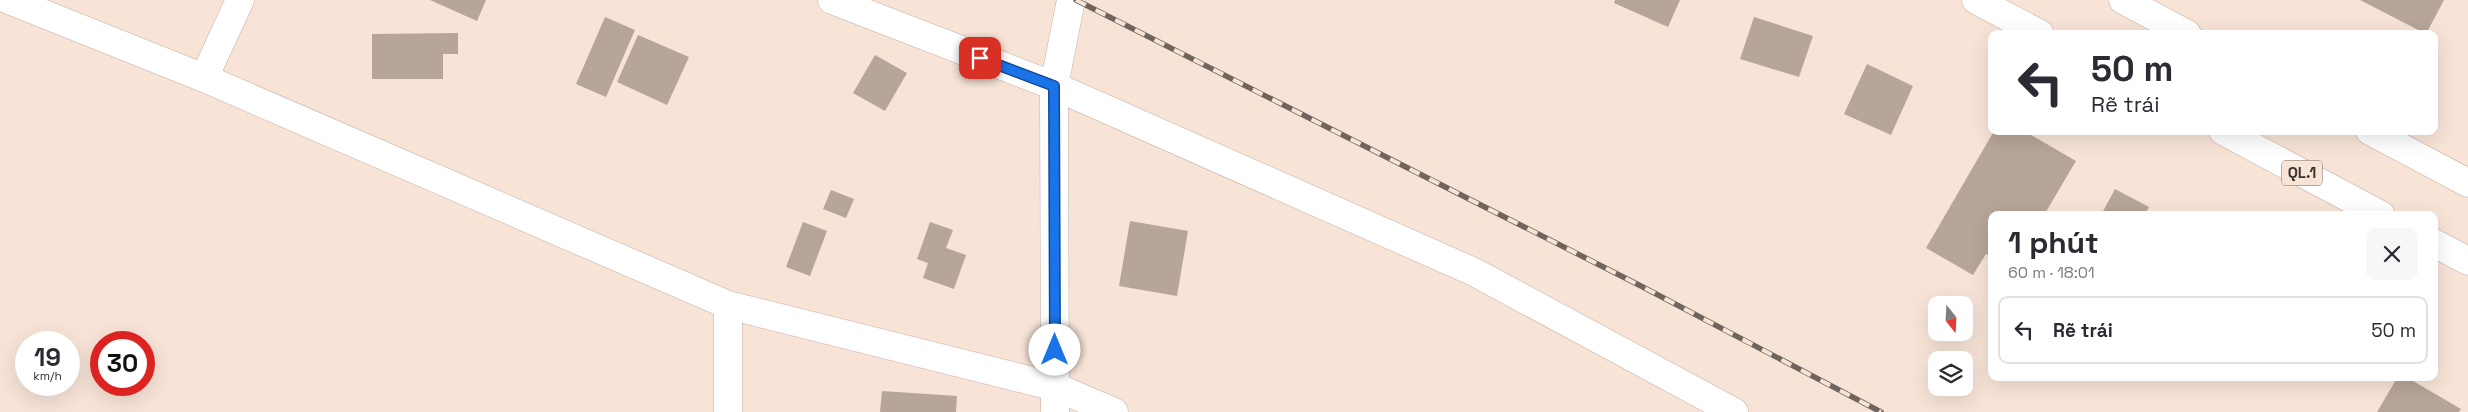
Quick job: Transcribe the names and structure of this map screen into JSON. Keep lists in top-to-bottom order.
{
  "streets": {
    "main road": ["QL.1"]
  },
  "north": "bottom",
  "page": {
    "turn": ["50 m", "Rẽ trái"],
    "heading": ["1 phút", "60 m · 18:01"],
    "list": [
      {
        "name": "Rẽ trái",
        "value": "50 m"
      }
    ],
    "speed": "19 km/h",
    "limit": "30"
  }
}
